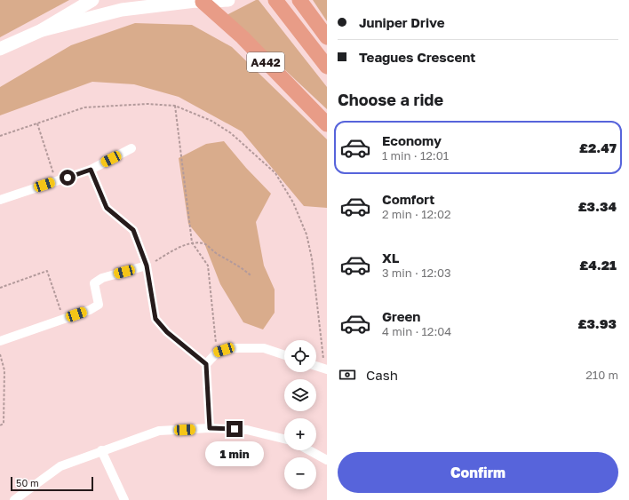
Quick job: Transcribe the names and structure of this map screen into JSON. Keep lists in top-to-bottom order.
{
  "streets": {
    "highway": ["A442"]
  },
  "scale_bar": "50 m",
  "page": {
    "banner": ["Juniper Drive", "Teagues Crescent"],
    "heading": "Choose a ride",
    "list": [
      {
        "name": "Economy",
        "note": "1 min · 12:01",
        "value": "£2.47"
      },
      {
        "name": "Comfort",
        "note": "2 min · 12:02",
        "value": "£3.34"
      },
      {
        "name": "XL",
        "note": "3 min · 12:03",
        "value": "£4.21"
      },
      {
        "name": "Green",
        "note": "4 min · 12:04",
        "value": "£3.93"
      }
    ],
    "map_buttons": ["+", "−"],
    "pay": ["Cash", "210 m"],
    "bubble": "1 min",
    "buttons": "Confirm",
    "scale": "50 m"
  }
}
